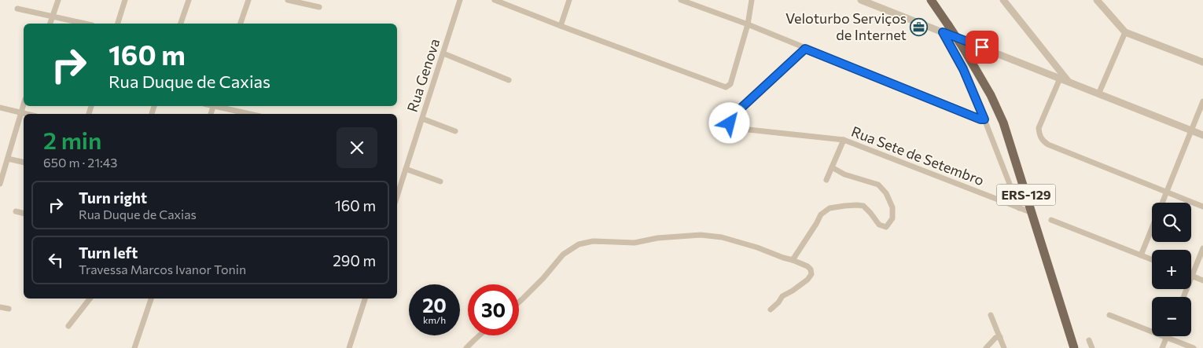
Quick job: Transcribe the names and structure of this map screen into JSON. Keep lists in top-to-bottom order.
{
  "streets": {
    "main road": ["ERS-129"],
    "street": ["Rua Genova", "Rua Sete de Setembro"]
  },
  "crossings": [
    ["Rua Sete de Setembro", "ERS-129"]
  ],
  "places": {
    "office": ["Veloturbo Serviços de Internet"]
  },
  "page": {
    "turn": ["160 m", "Rua Duque de Caxias"],
    "heading": ["2 min", "650 m · 21:43"],
    "list": [
      {
        "name": "Turn right",
        "note": "Rua Duque de Caxias",
        "value": "160 m"
      },
      {
        "name": "Turn left",
        "note": "Travessa Marcos Ivanor Tonin",
        "value": "290 m"
      }
    ],
    "map_buttons": ["+", "−"],
    "speed": "20 km/h",
    "limit": "30"
  }
}
